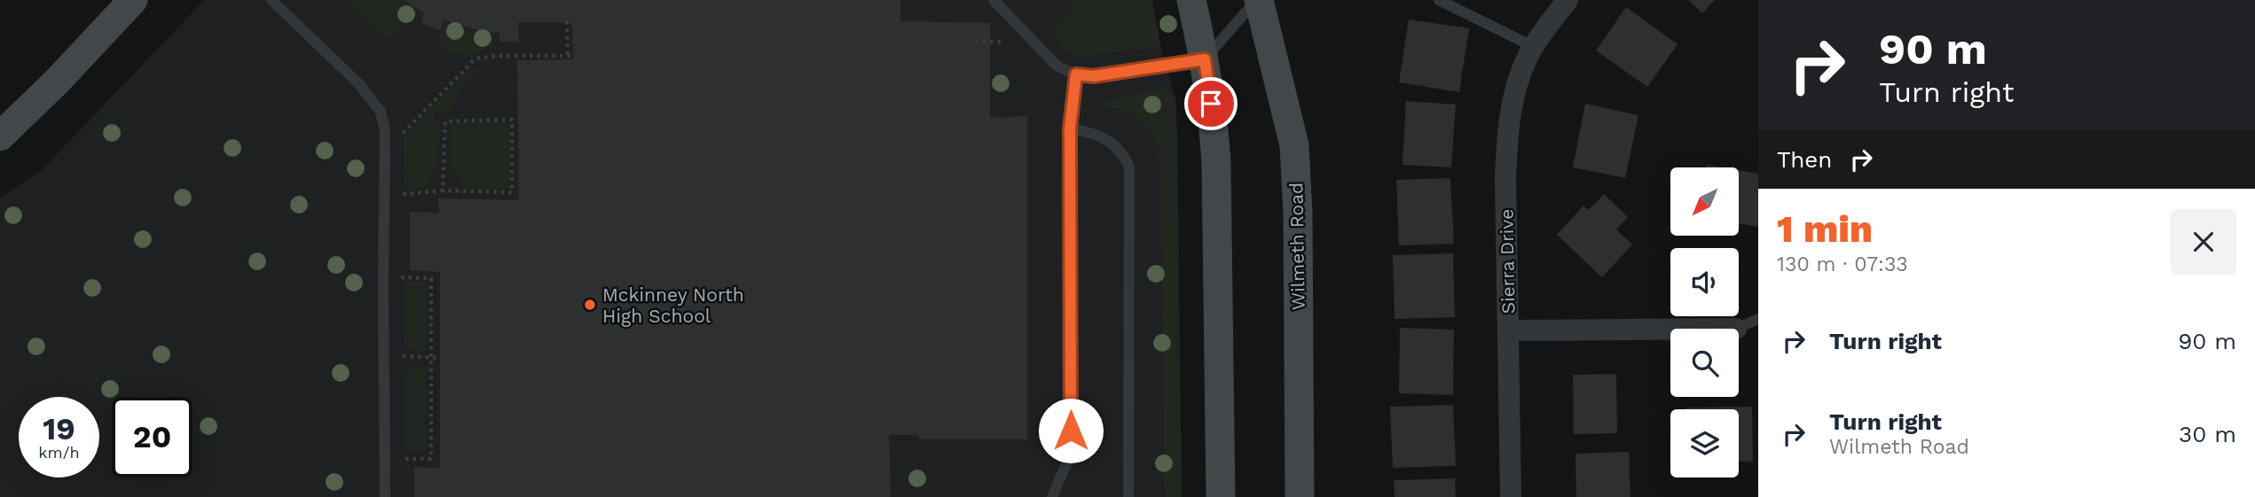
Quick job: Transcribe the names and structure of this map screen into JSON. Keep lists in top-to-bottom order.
{
  "streets": {
    "main road": ["Wilmeth Road"],
    "street": ["Sierra Drive"]
  },
  "places": ["Mckinney North High School"],
  "north": "bottom left",
  "page": {
    "turn": ["90 m", "Turn right"],
    "then": "Then",
    "heading": ["1 min", "130 m · 07:33"],
    "list": [
      {
        "name": "Turn right",
        "value": "90 m"
      },
      {
        "name": "Turn right",
        "note": "Wilmeth Road",
        "value": "30 m"
      }
    ],
    "speed": "19 km/h",
    "limit": "20"
  }
}
